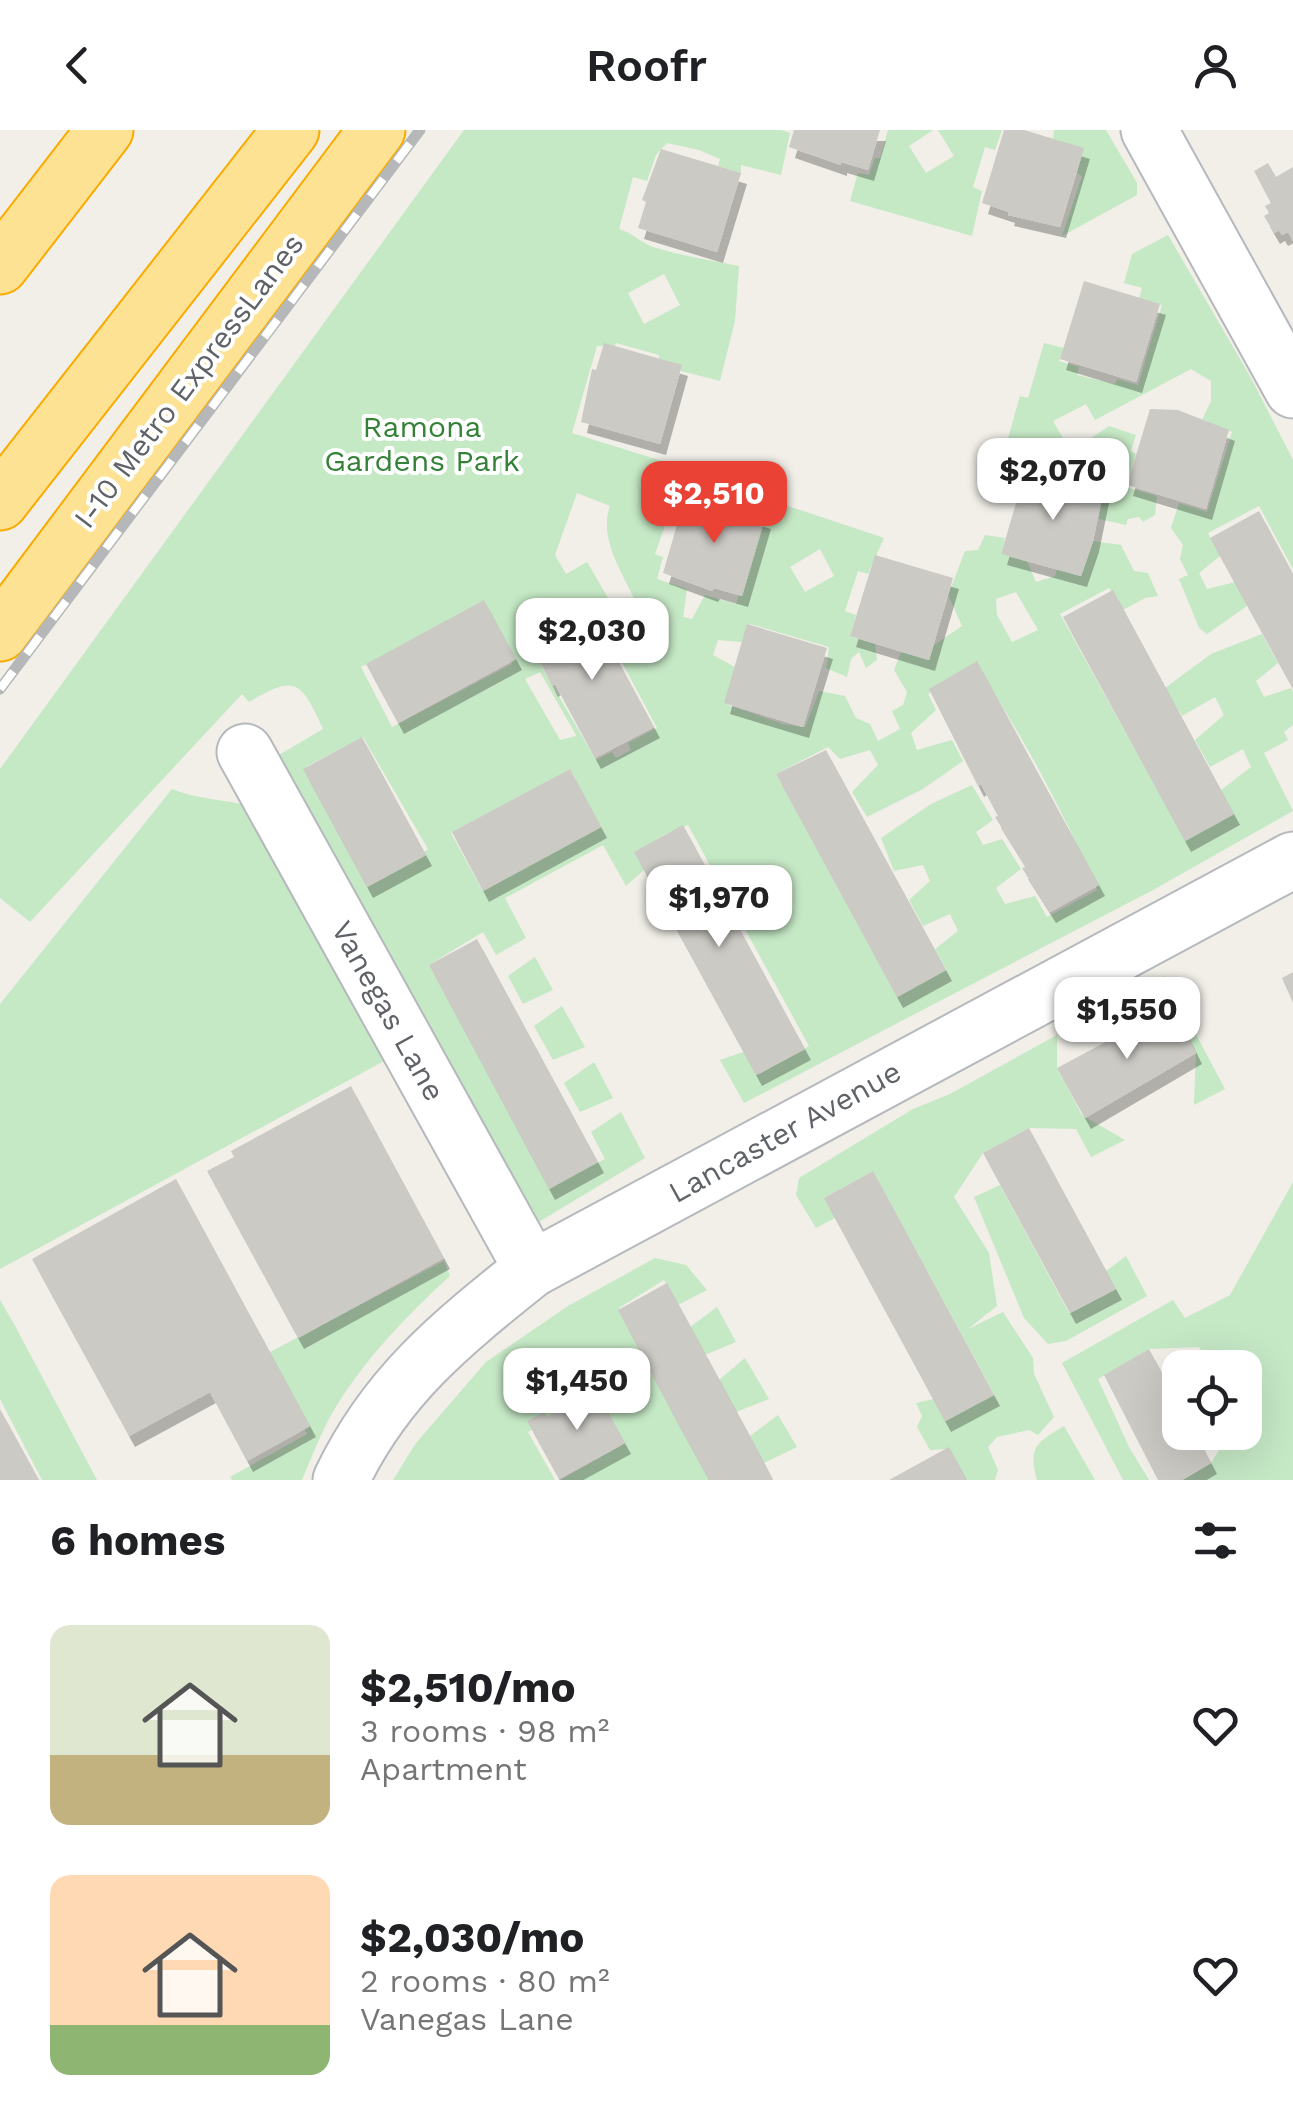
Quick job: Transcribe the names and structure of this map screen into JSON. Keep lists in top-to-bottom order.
{
  "streets": {
    "highway": ["I-10 Metro ExpressLanes"],
    "street": ["Vanegas Lane", "Lancaster Avenue"]
  },
  "crossings": [
    ["Vanegas Lane", "Lancaster Avenue"]
  ],
  "parks": ["Ramona Gardens Park"],
  "page": {
    "header": "Roofr",
    "price": [
      "$2,070",
      "$2,510",
      "$2,030",
      "$1,970",
      "$1,550",
      "$1,450"
    ],
    "heading": "6 homes",
    "list": [
      {
        "name": "$2,510/mo",
        "note": "3 rooms · 98 m² · Apartment"
      },
      {
        "name": "$2,030/mo",
        "note": "2 rooms · 80 m² · Vanegas Lane"
      }
    ]
  }
}
